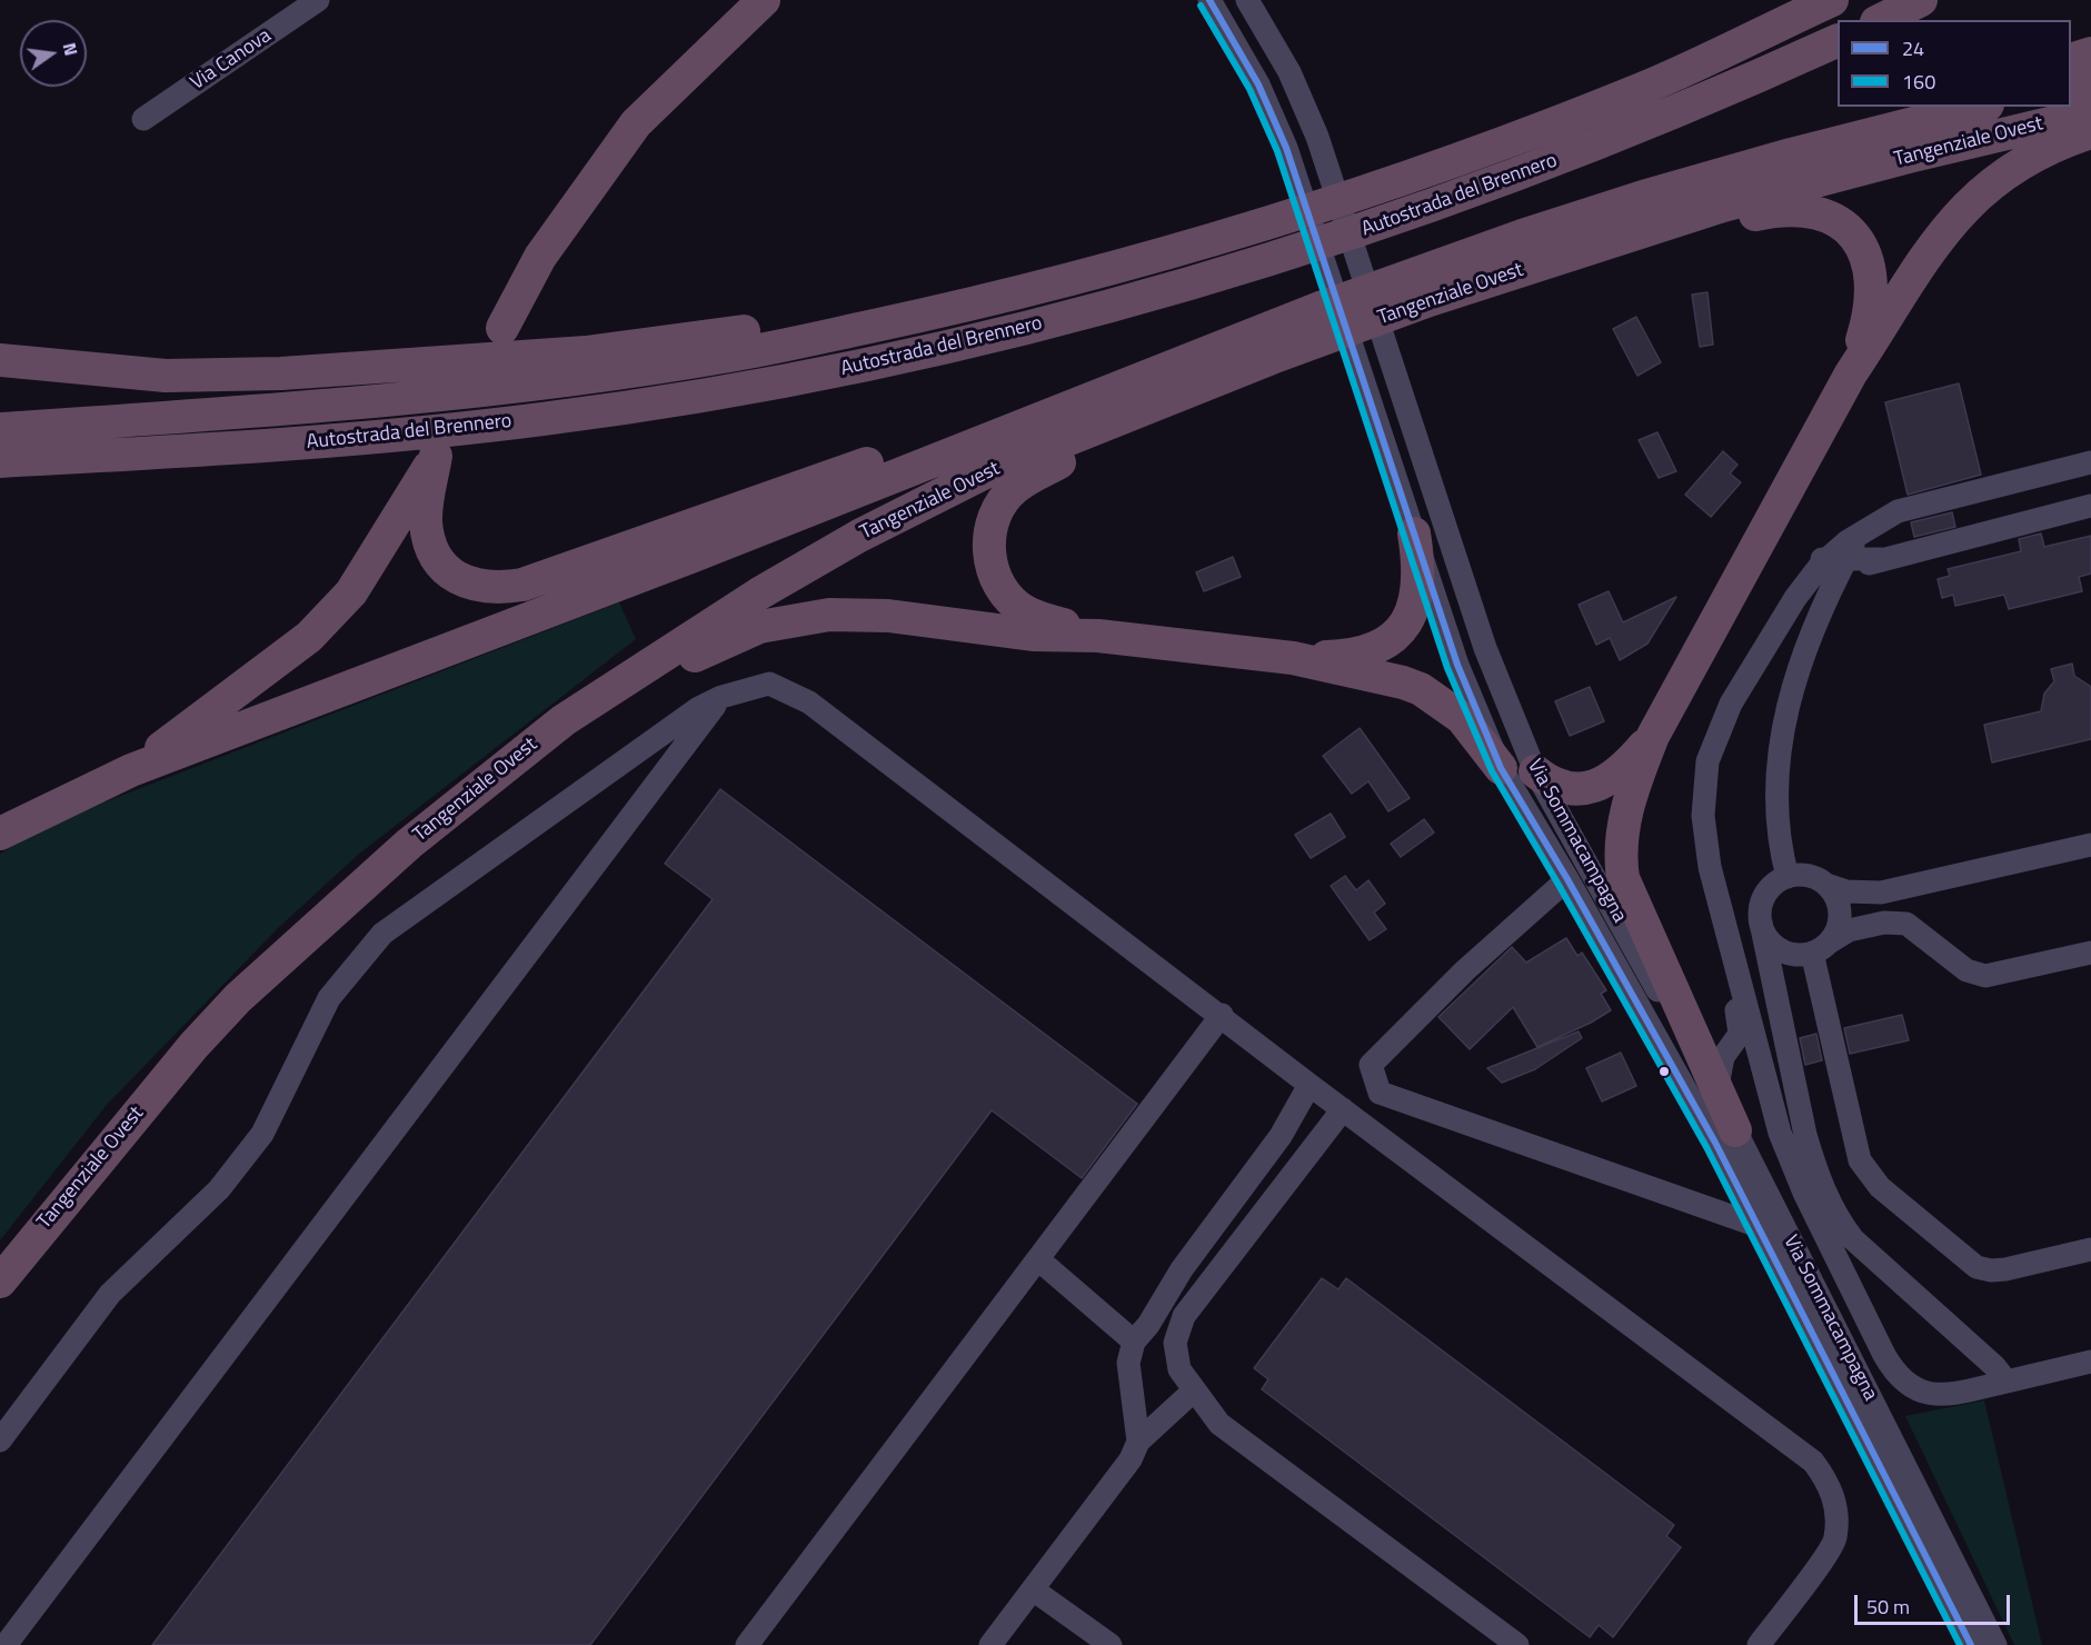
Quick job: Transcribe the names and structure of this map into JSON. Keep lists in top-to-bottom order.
{
  "streets": {
    "highway": ["Tangenziale Ovest", "Autostrada del Brennero"],
    "street": ["Via Canova", "Via Sommacampagna"]
  },
  "lines": ["transit line 24", "transit line 160"],
  "legend": ["24", "160"],
  "scale_bar": "50 m",
  "north": "right"
}
